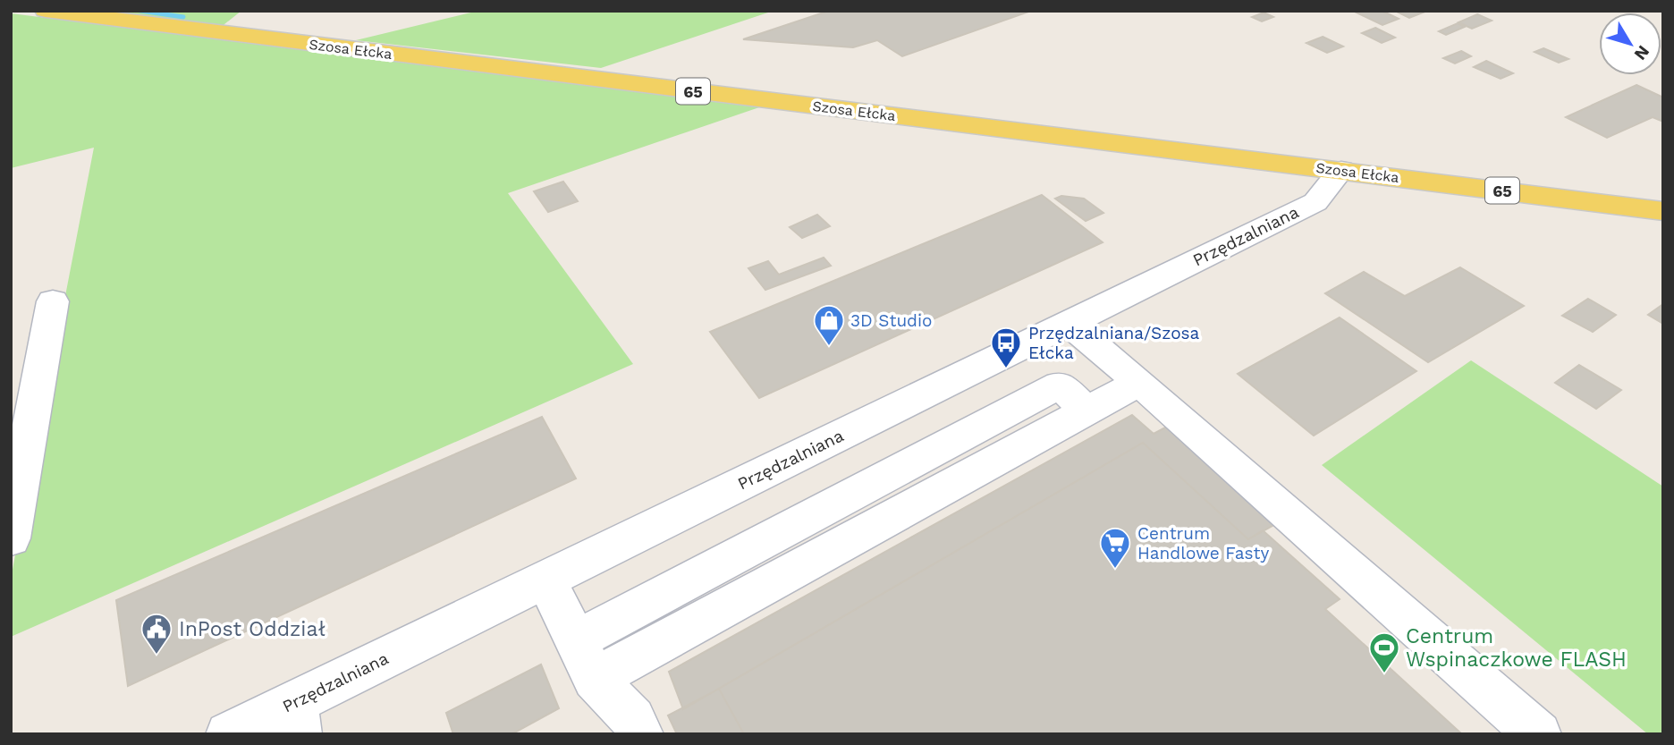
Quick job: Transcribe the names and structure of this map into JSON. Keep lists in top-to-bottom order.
{
  "streets": {
    "main road": ["Szosa Ełcka", "65"],
    "street": ["Przędzalniana"]
  },
  "crossings": [
    ["Szosa Ełcka", "Przędzalniana"]
  ],
  "places": {
    "shop": ["3D Studio"],
    "bus stop": ["Przędzalniana/Szosa Ełcka"],
    "supermarket": ["Centrum Handlowe Fasty"],
    "public building": ["InPost Oddział"],
    "sports": ["Centrum Wspinaczkowe FLASH"]
  },
  "north": "bottom right"
}
